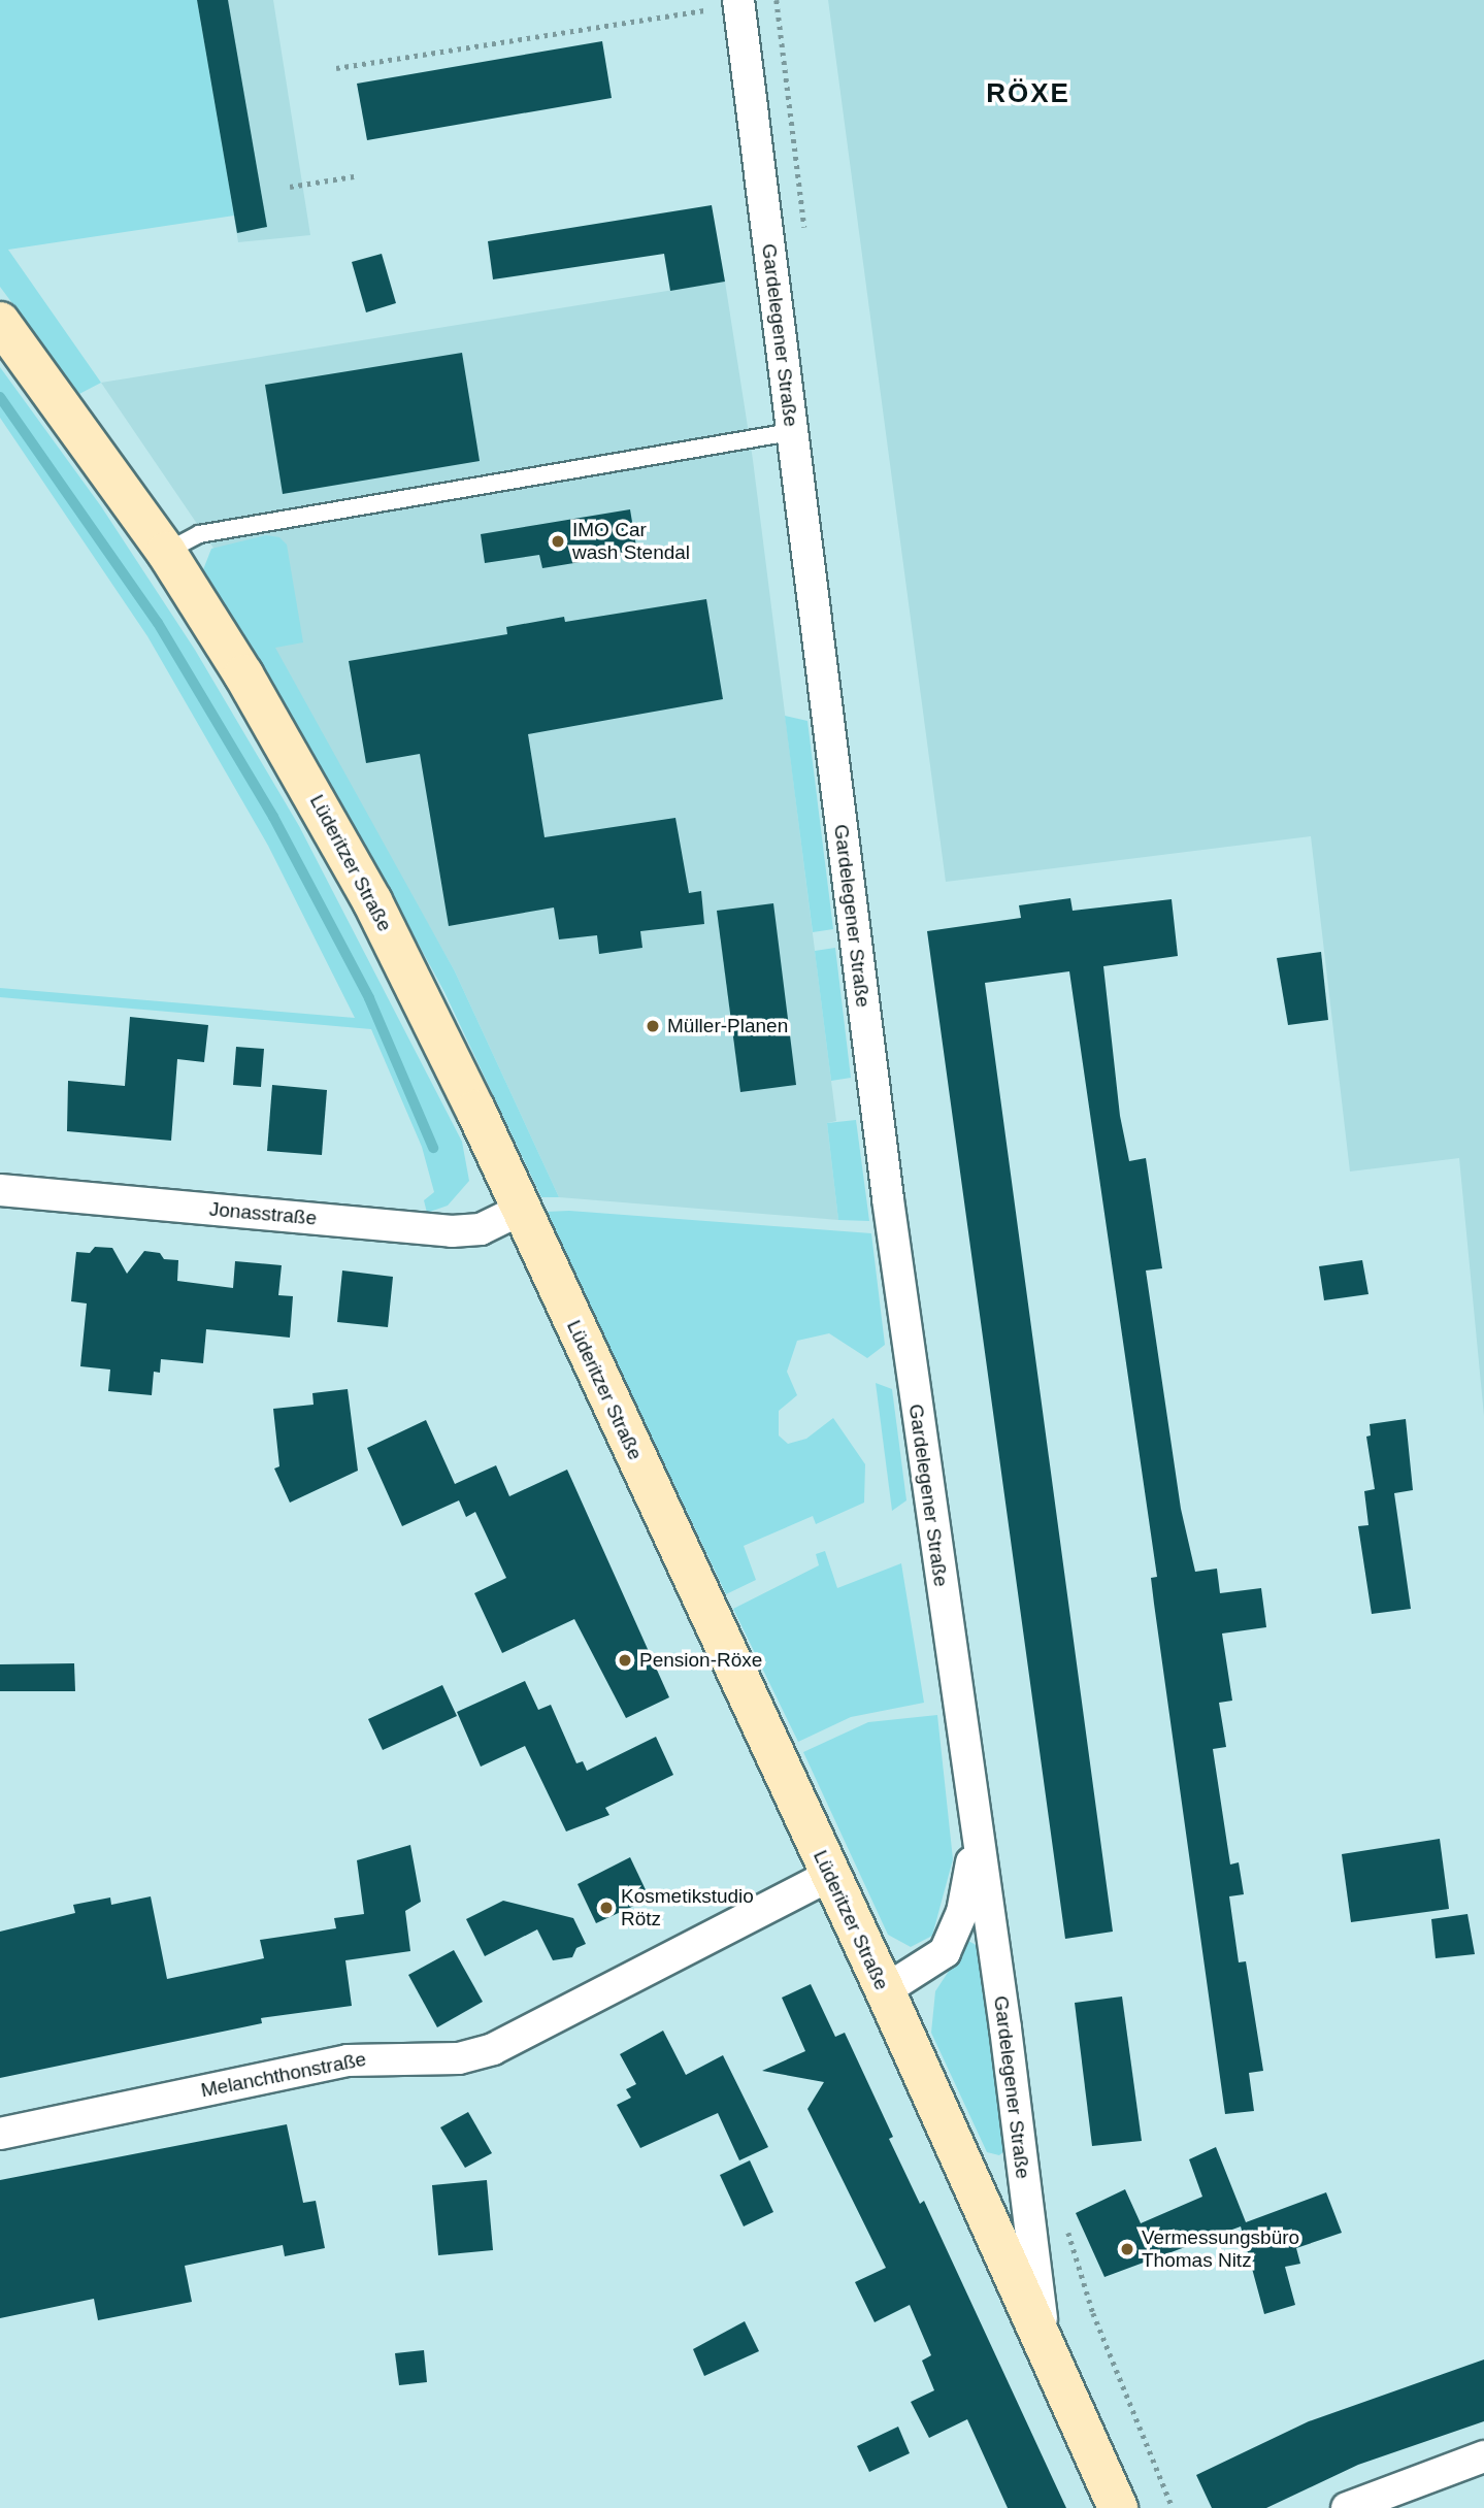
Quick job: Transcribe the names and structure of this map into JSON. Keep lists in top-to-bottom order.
{
  "streets": {
    "main road": ["Lüderitzer Straße"],
    "street": ["Gardelegener Straße", "Jonasstraße", "Melanchthonstraße"]
  },
  "crossings": [
    ["Gardelegener Straße", "Lüderitzer Straße"],
    ["Lüderitzer Straße", "Jonasstraße"],
    ["Lüderitzer Straße", "Melanchthonstraße"]
  ],
  "districts": ["RÖXE"],
  "places": [
    "IMO Car wash Stendal",
    "Müller-Planen",
    "Pension-Röxe",
    "Kosmetikstudio Rötz",
    "Vermessungsbüro Thomas Nitz"
  ]
}
